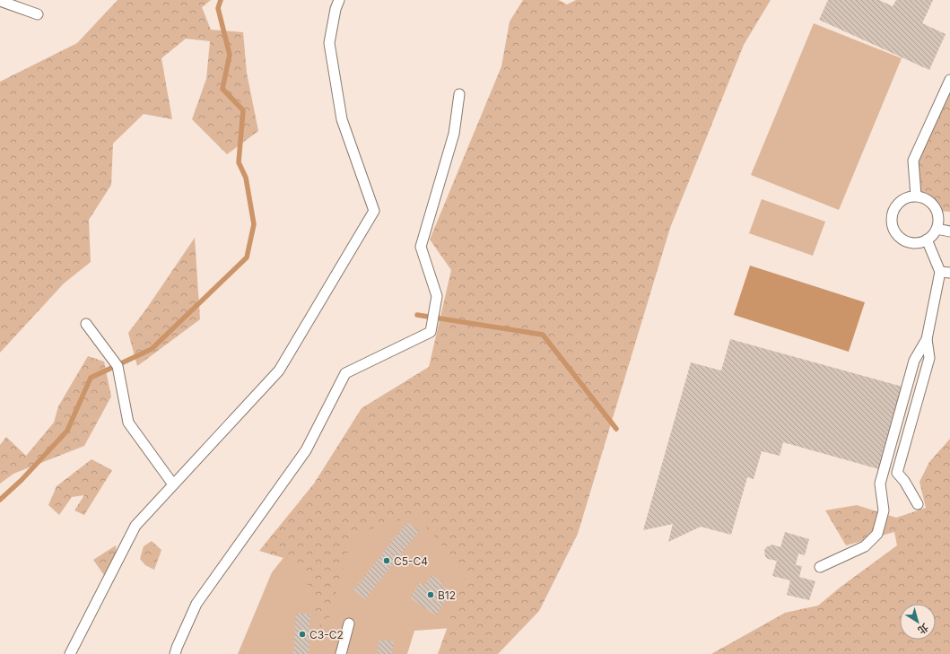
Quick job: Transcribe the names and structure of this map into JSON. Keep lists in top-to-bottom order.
{
  "places": ["C5-C4", "B12", "C3-C2"],
  "north": "bottom right"
}
